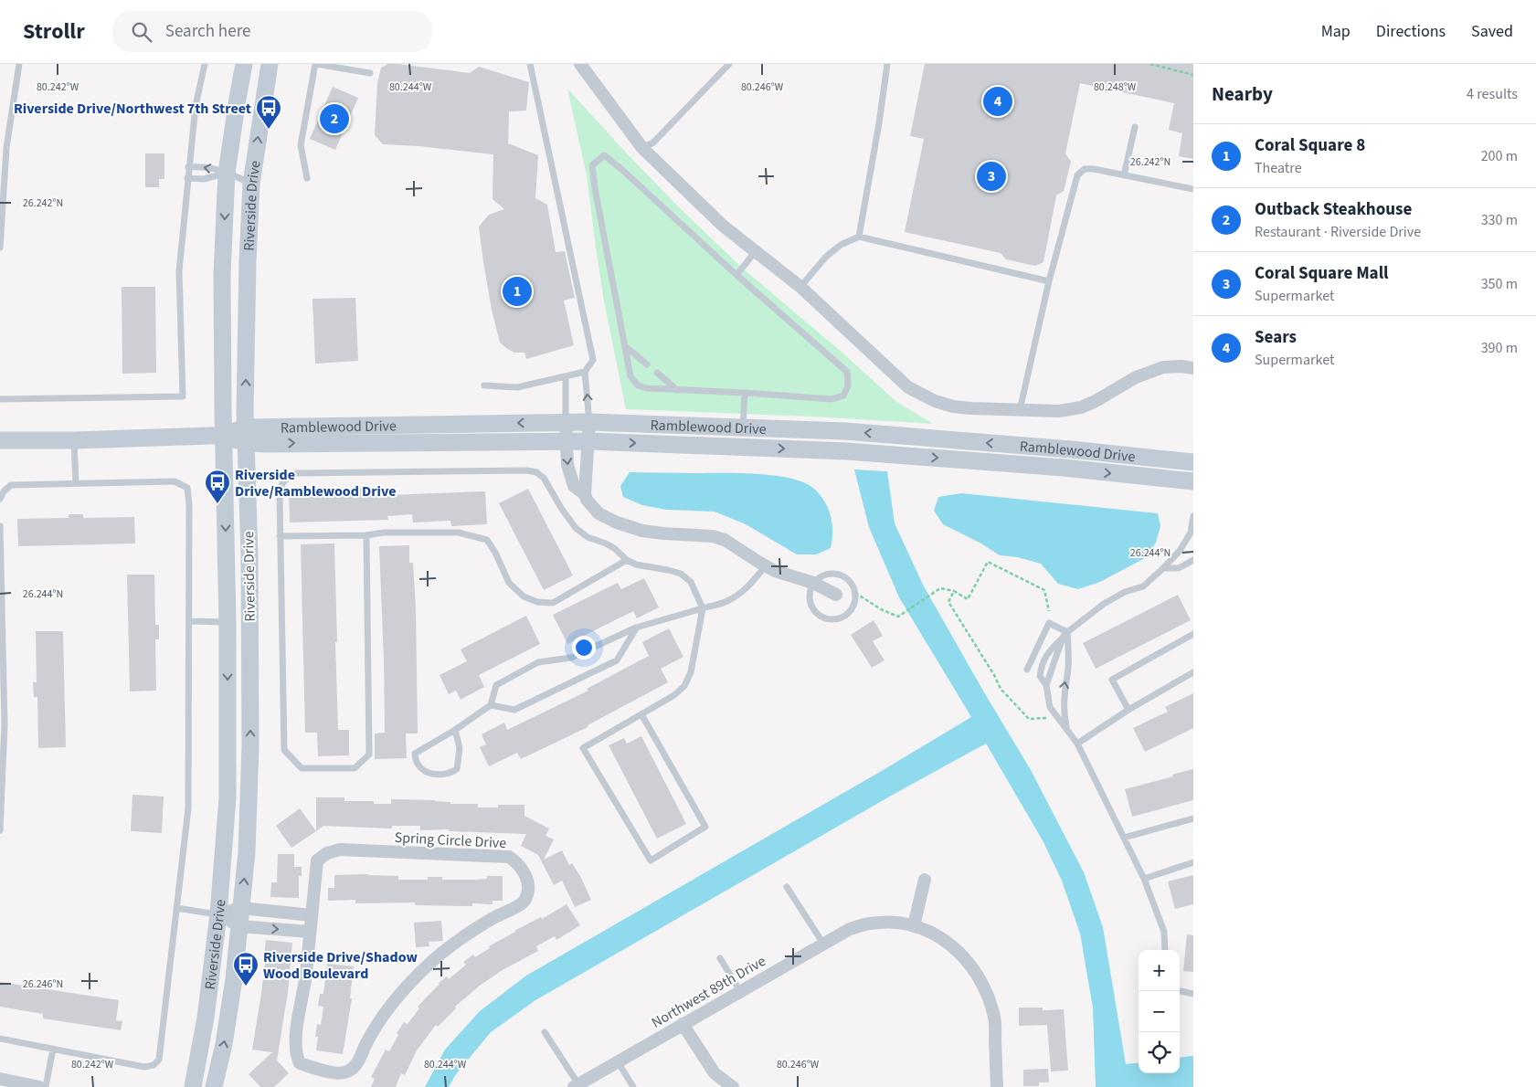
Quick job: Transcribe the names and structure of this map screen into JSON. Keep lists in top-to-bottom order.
{
  "streets": {
    "street": [
      "Riverside Drive",
      "Ramblewood Drive",
      "Spring Circle Drive",
      "Northwest 89th Drive"
    ]
  },
  "crossings": [
    ["Riverside Drive", "Ramblewood Drive"]
  ],
  "places": {
    "bus stop": ["Riverside Drive/Northwest 7th Street", "Riverside Drive/Ramblewood Drive", "Riverside Drive/Shadow Wood Boulevard"]
  },
  "page": {
    "header": "Strollr",
    "search": "Search here",
    "nav": ["Map", "Directions", "Saved"],
    "heading": ["Nearby", "4 results"],
    "pins": [
      "4",
      "2",
      "3",
      "1"
    ],
    "list": [
      {
        "mark": "1",
        "name": "Coral Square 8",
        "note": "Theatre",
        "value": "200 m"
      },
      {
        "mark": "2",
        "name": "Outback Steakhouse",
        "note": "Restaurant · Riverside Drive",
        "value": "330 m"
      },
      {
        "mark": "3",
        "name": "Coral Square Mall",
        "note": "Supermarket",
        "value": "350 m"
      },
      {
        "mark": "4",
        "name": "Sears",
        "note": "Supermarket",
        "value": "390 m"
      }
    ],
    "map_buttons": ["+", "−"]
  },
  "coordinates": [
    "80.242°W",
    "80.244°W",
    "80.246°W",
    "80.248°W",
    "26.242°N",
    "26.244°N",
    "26.246°N"
  ]
}
